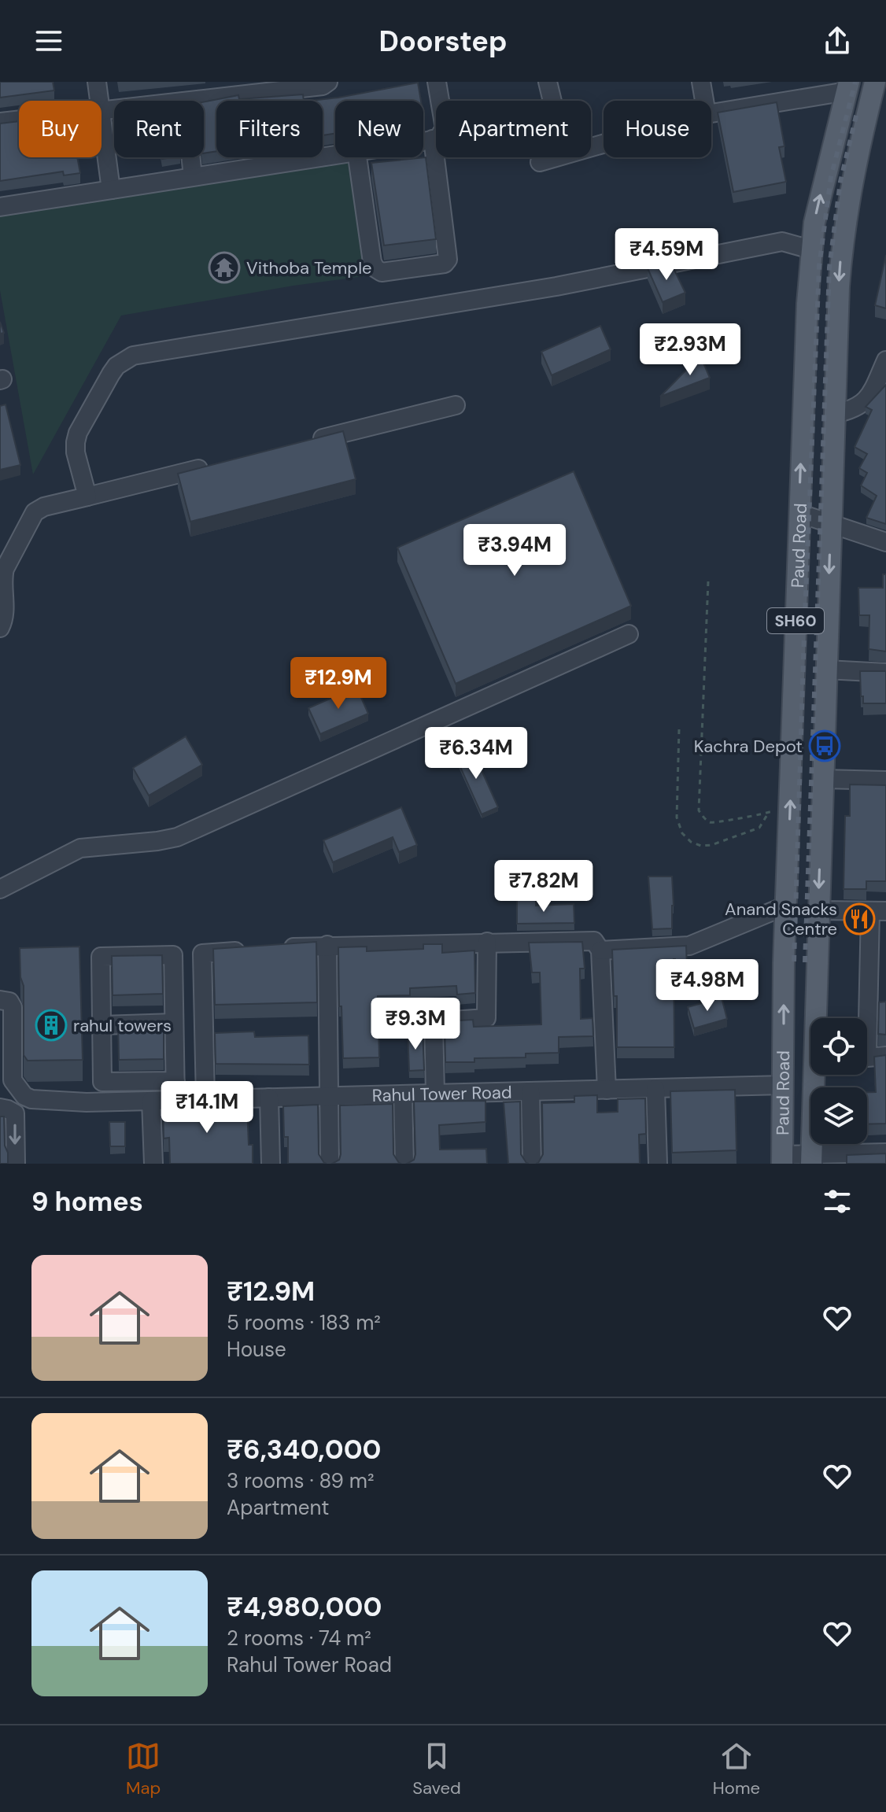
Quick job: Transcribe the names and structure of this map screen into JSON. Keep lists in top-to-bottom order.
{
  "streets": {
    "main road": ["Paud Road", "SH60"],
    "street": ["Rahul Tower Road"]
  },
  "crossings": [
    ["Paud Road", "Rahul Tower Road"]
  ],
  "places": {
    "temple": ["Vithoba Temple"],
    "bus stop": ["Kachra Depot"],
    "restaurant": ["Anand Snacks Centre"],
    "building": ["rahul towers"]
  },
  "page": {
    "header": "Doorstep",
    "chip": [
      "Buy",
      "Rent",
      "Filters",
      "New",
      "Apartment",
      "House"
    ],
    "price": [
      "₹4.59M",
      "₹2.93M",
      "₹3.94M",
      "₹12.9M",
      "₹6.34M",
      "₹7.82M",
      "₹4.98M",
      "₹9.3M",
      "₹14.1M"
    ],
    "heading": "9 homes",
    "list": [
      {
        "name": "₹12.9M",
        "note": "5 rooms · 183 m² · House"
      },
      {
        "name": "₹6,340,000",
        "note": "3 rooms · 89 m² · Apartment"
      },
      {
        "name": "₹4,980,000",
        "note": "2 rooms · 74 m² · Rahul Tower Road"
      }
    ],
    "tabs": ["Map", "Saved", "Home"]
  }
}
